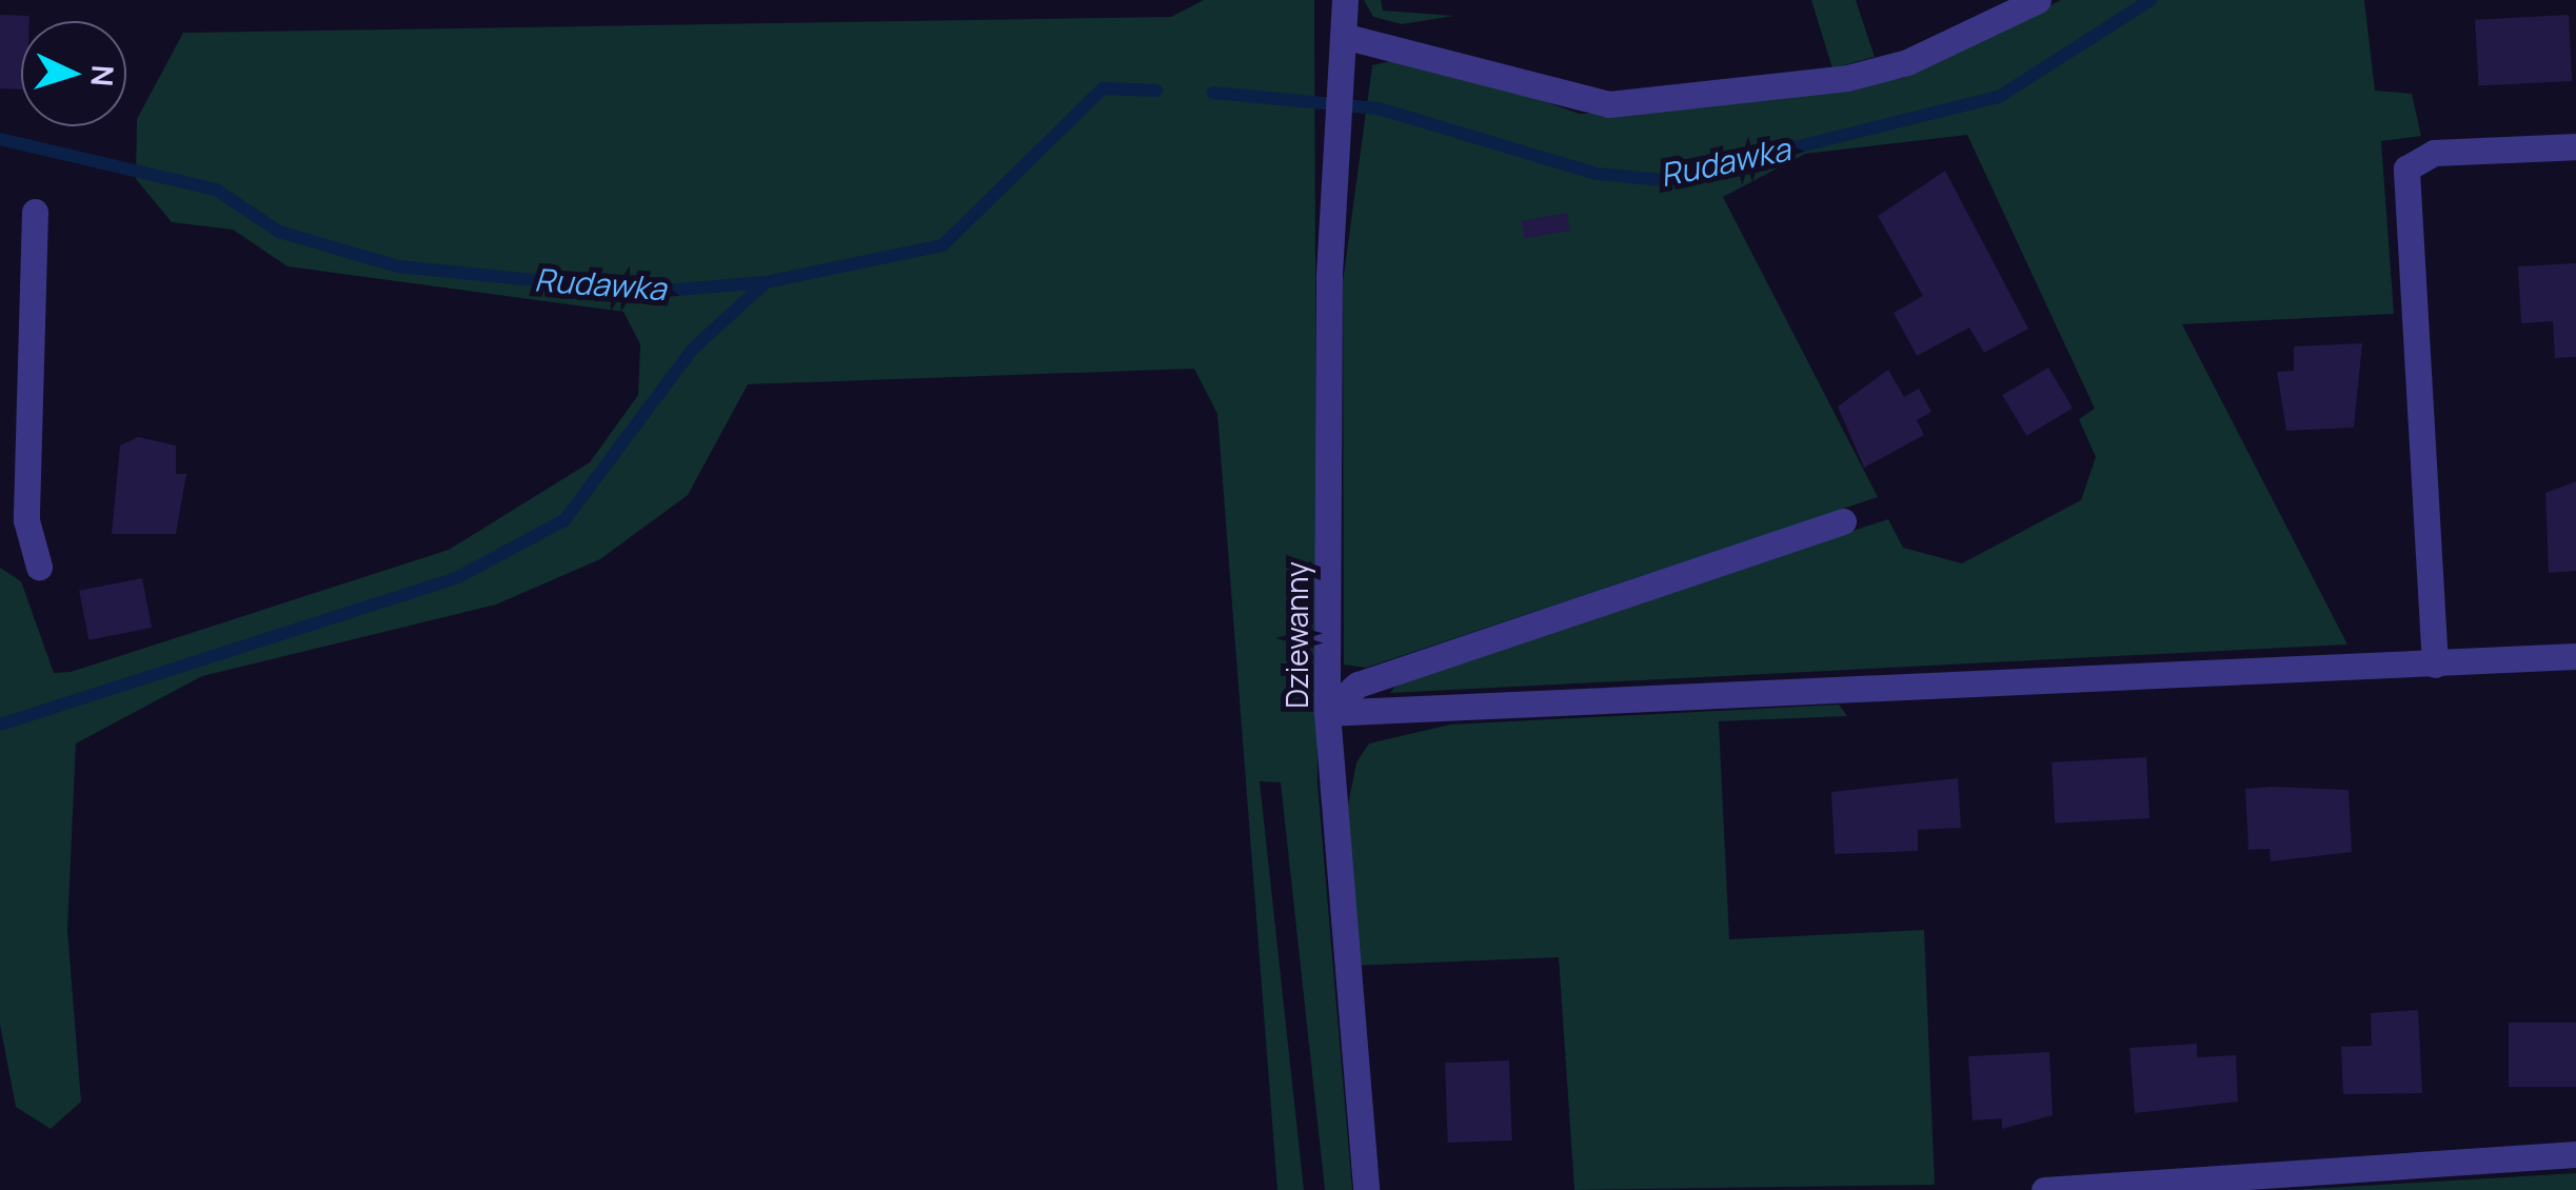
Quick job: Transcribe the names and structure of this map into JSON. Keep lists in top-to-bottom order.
{
  "streets": {
    "street": ["Dziewanny"]
  },
  "water": ["Rudawka"],
  "north": "right"
}
